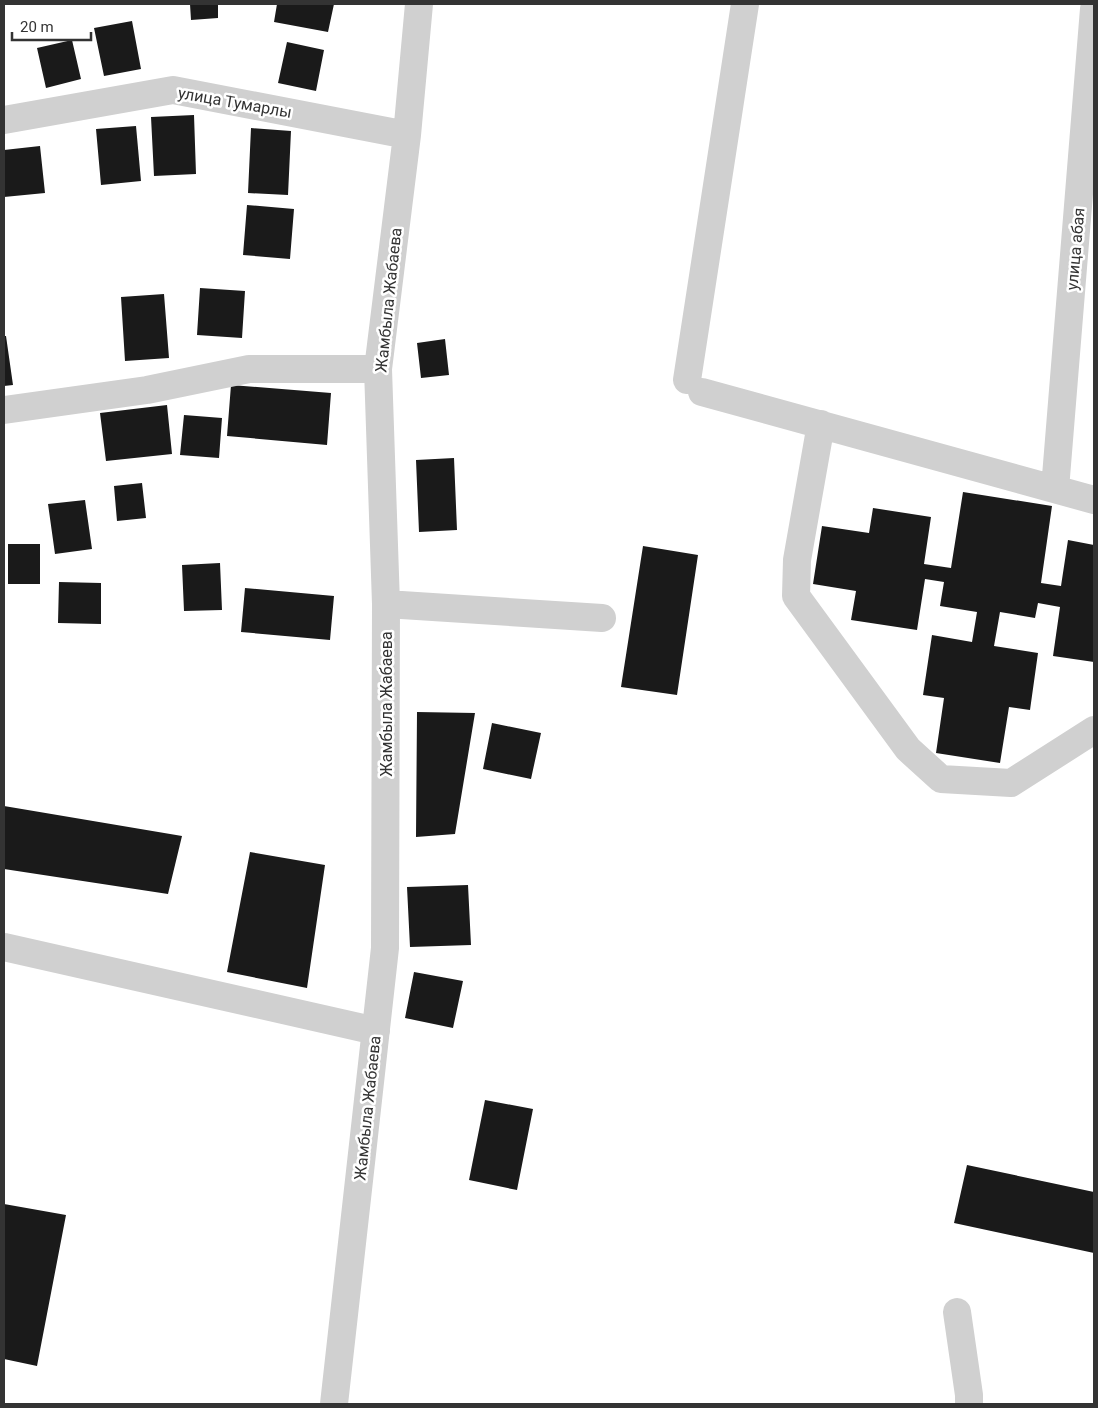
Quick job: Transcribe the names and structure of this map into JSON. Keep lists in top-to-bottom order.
{
  "streets": {
    "street": ["улица Тумарлы", "улица абая", "Жамбыла Жабаева"]
  },
  "crossings": [
    ["улица Тумарлы", "Жамбыла Жабаева"]
  ],
  "scale_bar": "20 m"
}
